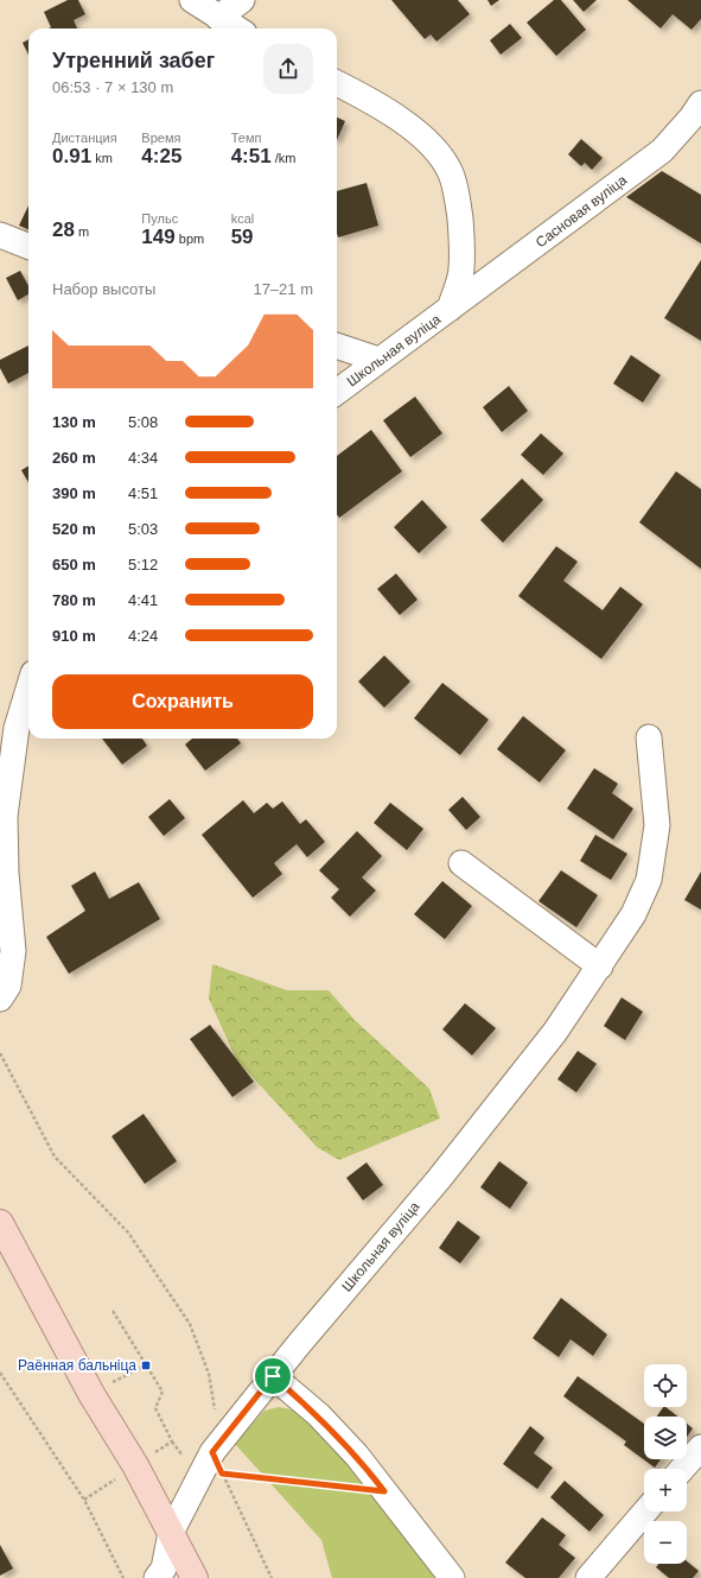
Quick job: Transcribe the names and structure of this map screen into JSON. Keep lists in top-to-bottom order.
{
  "streets": {
    "street": ["Сасновая вуліца", "Школьная вуліца"]
  },
  "crossings": [
    ["Сасновая вуліца", "Школьная вуліца"]
  ],
  "places": {
    "transit": ["Раённая бальніца"]
  },
  "page": {
    "heading": ["Утренний забег", "06:53 · 7 × 130 m"],
    "stats": [
      ["Дистанция", "0.91 km"],
      ["Время", "4:25"],
      ["Темп", "4:51 /km"],
      ["28 m"],
      ["Пульс", "149 bpm"],
      ["kcal", "59"]
    ],
    "chart": ["Набор высоты", "17–21 m"],
    "list": [
      {
        "name": "130 m",
        "note": "5:08"
      },
      {
        "name": "260 m",
        "note": "4:34"
      },
      {
        "name": "390 m",
        "note": "4:51"
      },
      {
        "name": "520 m",
        "note": "5:03"
      },
      {
        "name": "650 m",
        "note": "5:12"
      },
      {
        "name": "780 m",
        "note": "4:41"
      },
      {
        "name": "910 m",
        "note": "4:24"
      }
    ],
    "buttons": "Сохранить",
    "map_buttons": ["+", "−"]
  }
}
